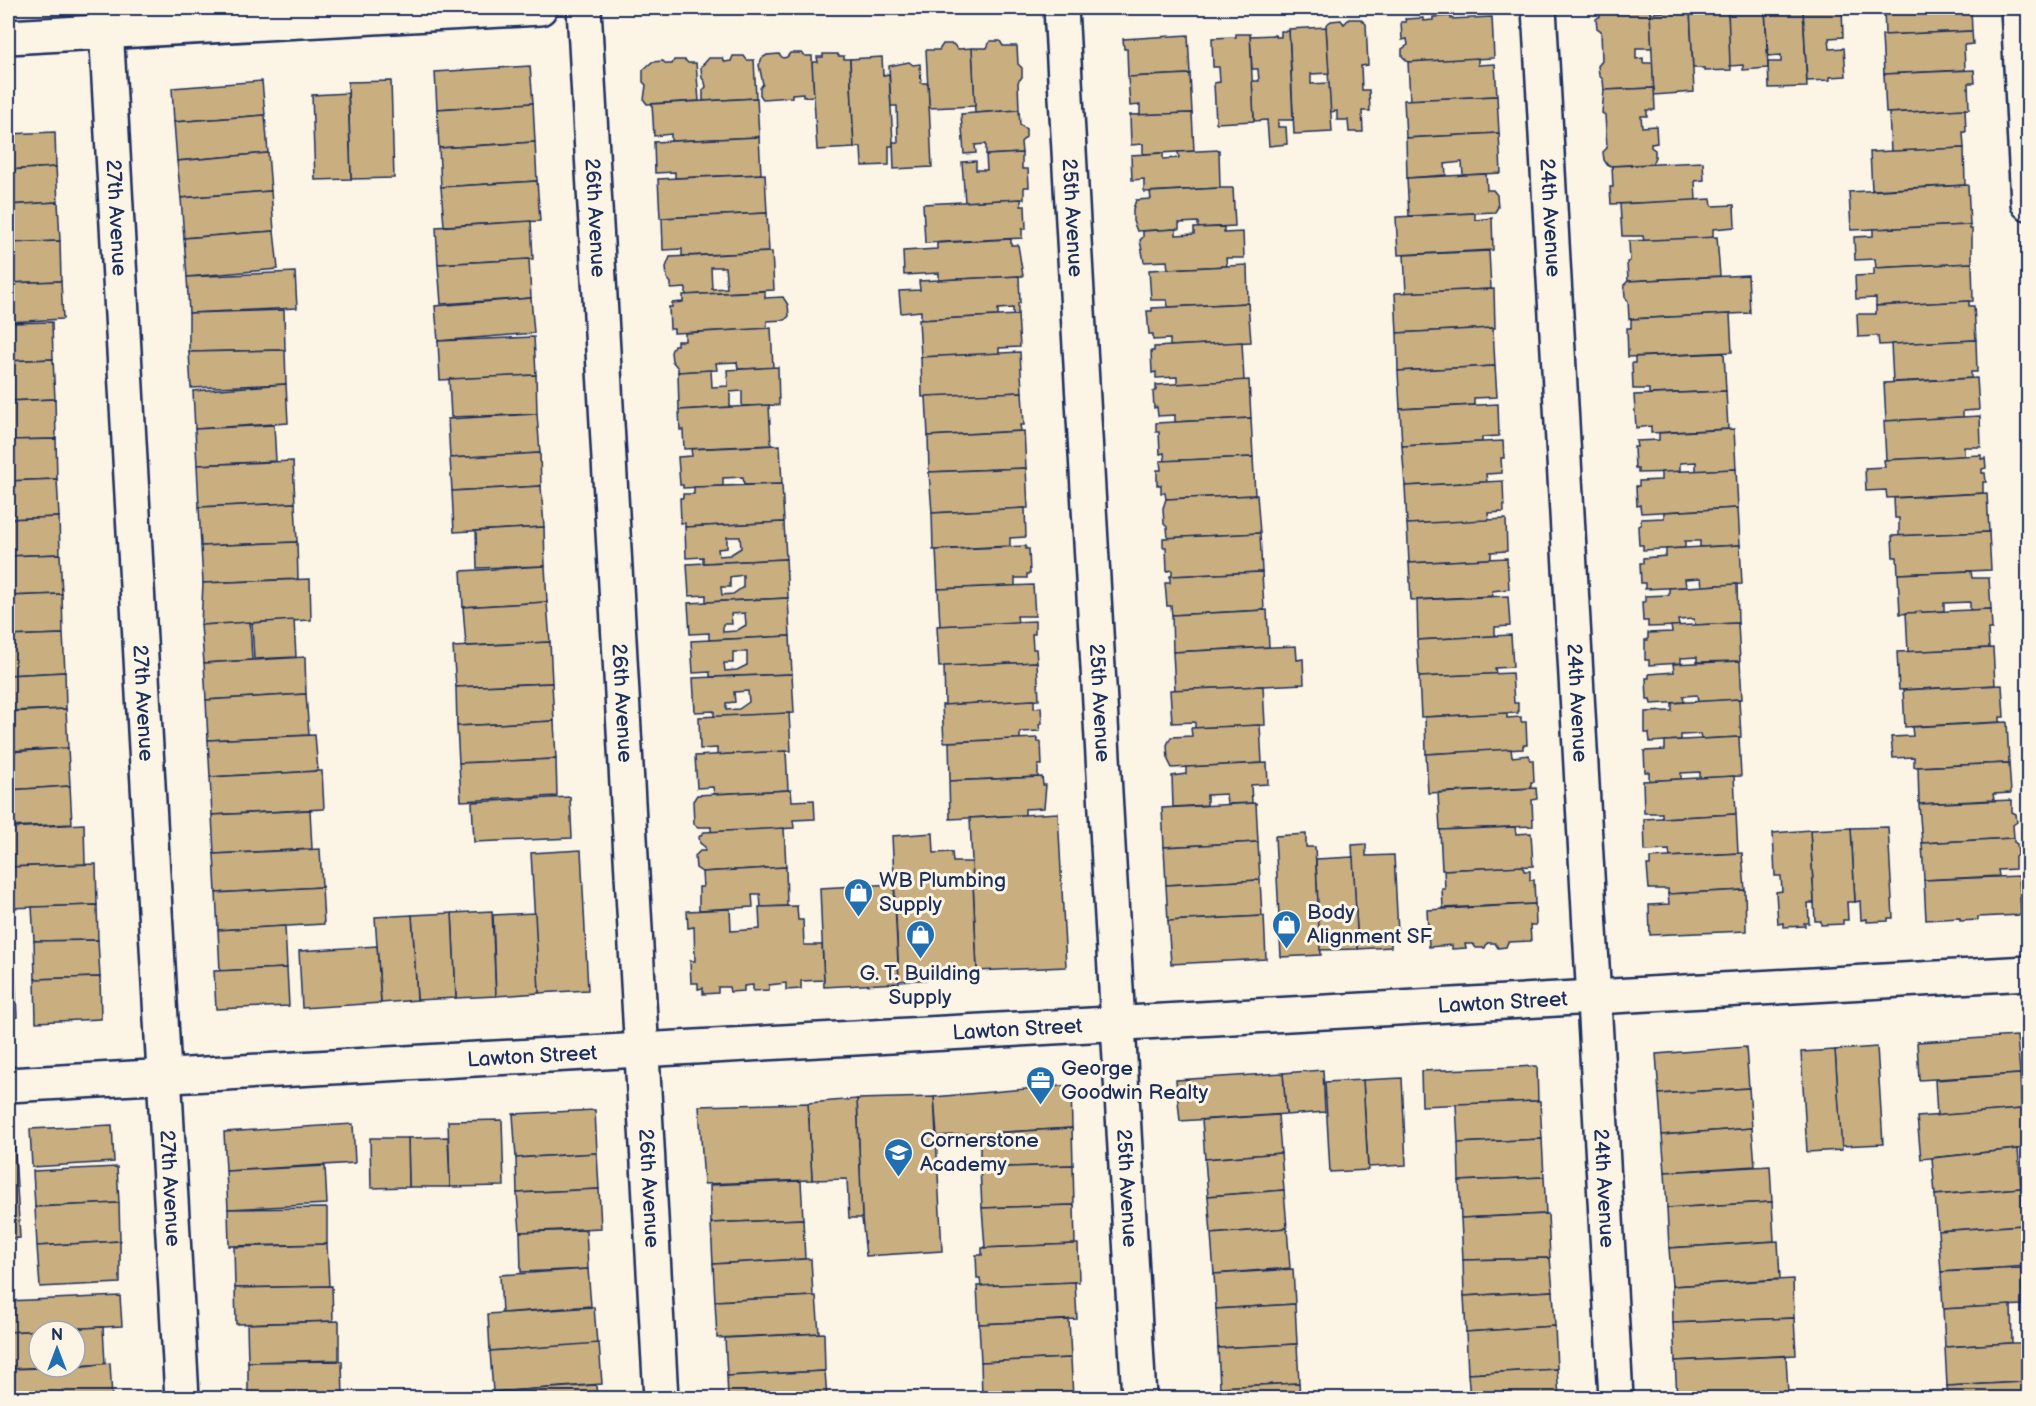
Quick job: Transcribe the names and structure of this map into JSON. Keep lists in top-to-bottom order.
{
  "streets": {
    "street": [
      "27th Avenue",
      "26th Avenue",
      "25th Avenue",
      "24th Avenue",
      "Lawton Street"
    ]
  },
  "crossings": [
    ["27th Avenue", "Lawton Street"],
    ["26th Avenue", "Lawton Street"],
    ["25th Avenue", "Lawton Street"],
    ["24th Avenue", "Lawton Street"]
  ],
  "places": {
    "shop": ["WB Plumbing Supply", "Body Alignment SF", "G. T. Building Supply"],
    "office": ["George Goodwin Realty"],
    "school or university": ["Cornerstone Academy"]
  },
  "north": "top"
}
